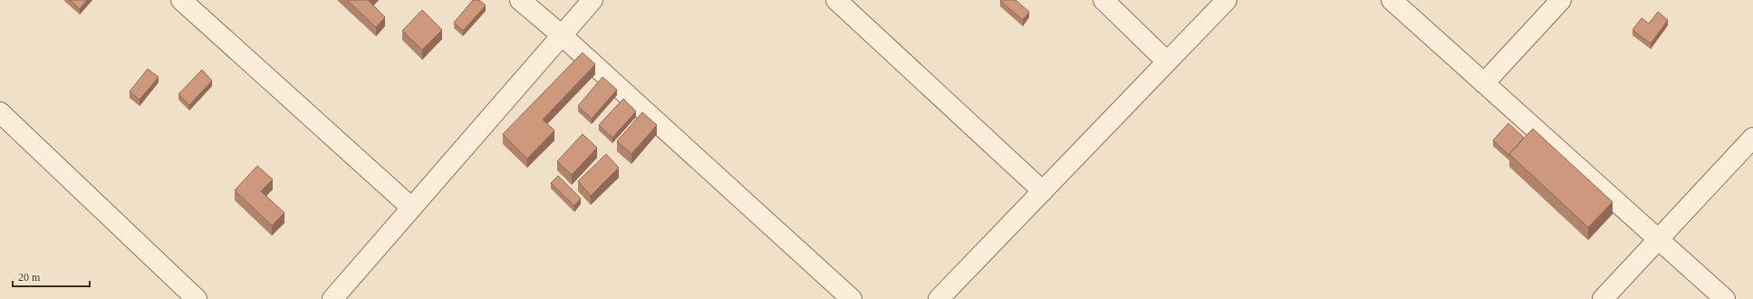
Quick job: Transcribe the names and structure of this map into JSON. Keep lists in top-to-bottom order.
{
  "scale_bar": "20 m"
}
